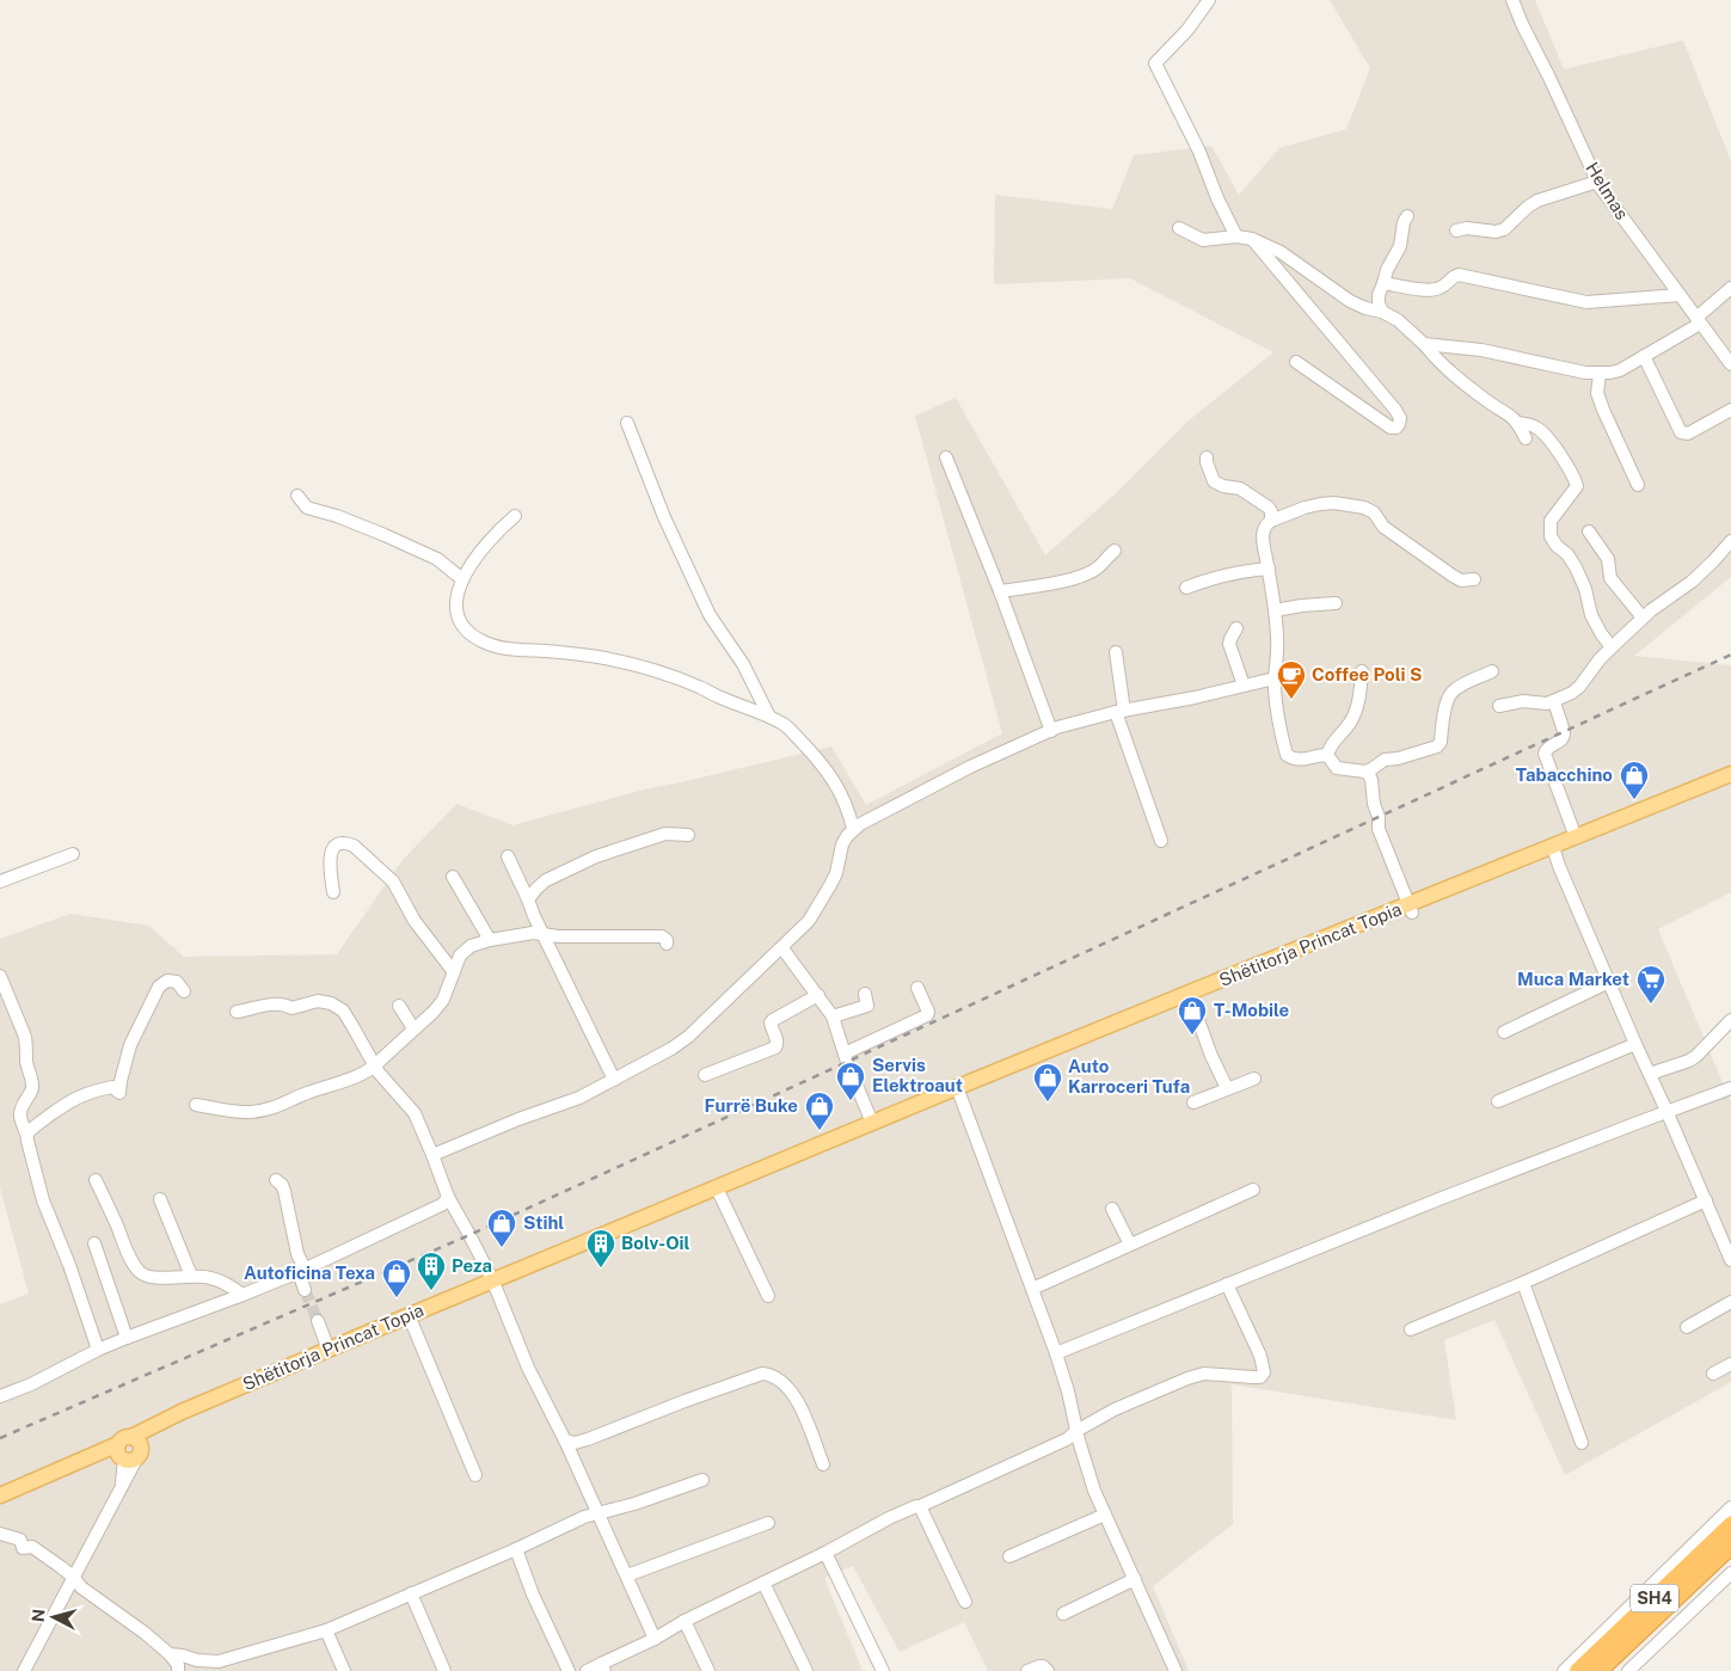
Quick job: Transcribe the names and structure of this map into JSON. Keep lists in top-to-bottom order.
{
  "streets": {
    "highway": ["SH4"],
    "main road": ["Shëtitorja Princat Topia"],
    "street": ["Helmas"]
  },
  "places": {
    "cafe": ["Coffee Poli S"],
    "shop": [
      "Tabacchino",
      "T-Mobile",
      "Servis Elektroaut",
      "Auto Karroceri Tufa",
      "Furrë Buke",
      "Stihl",
      "Autoficina Texa"
    ],
    "supermarket": ["Muca Market"],
    "building": ["Bolv-Oil", "Peza"]
  },
  "north": "left"
}
